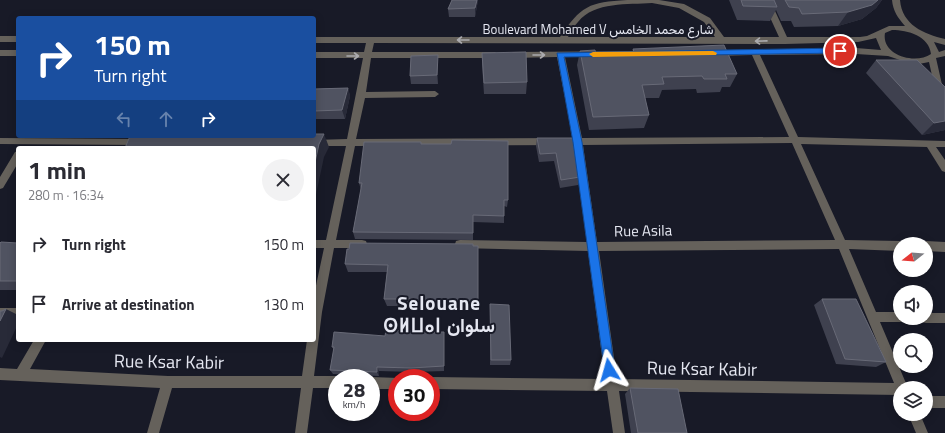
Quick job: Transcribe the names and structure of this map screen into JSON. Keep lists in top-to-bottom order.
{
  "streets": {
    "street": ["Boulevard Mohamed V شارع محمد الخامس", "Rue Asila", "Rue Ksar Kabir"]
  },
  "districts": ["Selouane ⵙⵍⵡⴰⵏ سلوان"],
  "north": "left",
  "page": {
    "turn": ["150 m", "Turn right"],
    "heading": ["1 min", "280 m · 16:34"],
    "list": [
      {
        "name": "Turn right",
        "value": "150 m"
      },
      {
        "name": "Arrive at destination",
        "value": "130 m"
      }
    ],
    "speed": "28 km/h",
    "limit": "30"
  }
}
